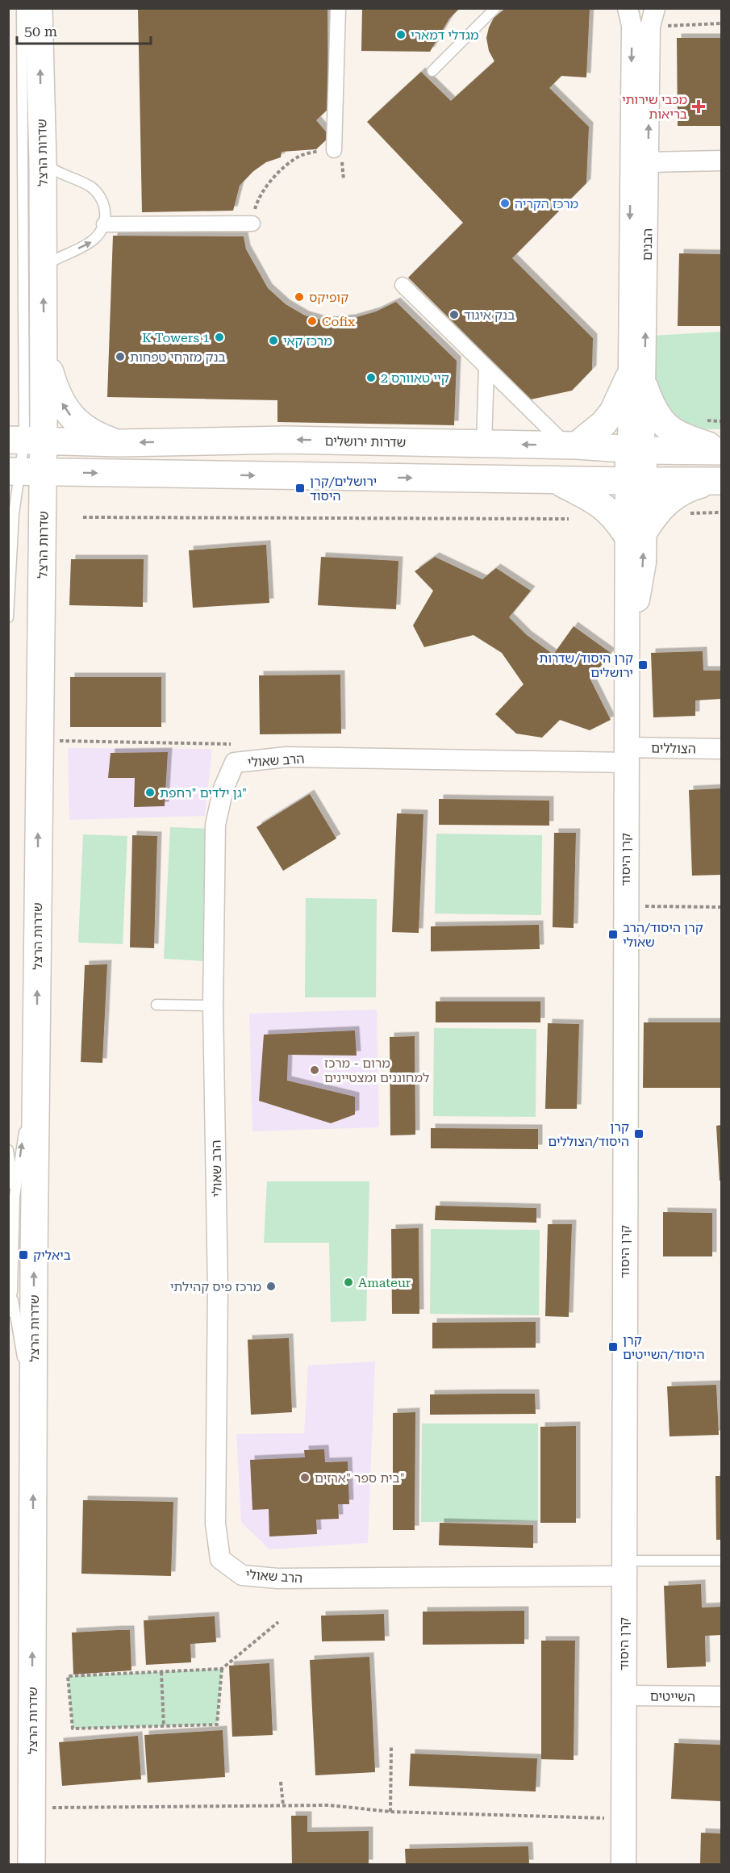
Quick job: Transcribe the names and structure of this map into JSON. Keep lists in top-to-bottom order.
{
  "streets": {
    "main road": ["שדרות הרצל", "שדרות ירושלים"],
    "street": [
      "הבנים",
      "הצוללים",
      "הרב שאולי",
      "קרן היסוד",
      "השייטים"
    ]
  },
  "crossings": [
    ["שדרות הרצל", "שדרות ירושלים"],
    ["הבנים", "שדרות ירושלים"],
    ["הבנים", "קרן היסוד"],
    ["שדרות ירושלים", "קרן היסוד"],
    ["הצוללים", "הרב שאולי"],
    ["הצוללים", "קרן היסוד"],
    ["הרב שאולי", "קרן היסוד"],
    ["קרן היסוד", "השייטים"]
  ],
  "one_way": ["שדרות הרצל"],
  "places": {
    "other": [
      "מגדלי דמארי",
      "מרכז הקריה",
      "קופיקס",
      "בנק איגוד",
      "Cofix",
      "K Towers 1",
      "מרכז קאי",
      "בנק מזרחי טפחות",
      "קיי טאוורס 2",
      "גן ילדים \"רחפת\"",
      "מרום - מרכז למחוננים ומצטיינים",
      "Amateur",
      "מרכז פיס קהילתי",
      "בית ספר \"ארזים\""
    ],
    "health": ["מכבי שירותי בריאות"],
    "transit": [
      "ירושלים/קרן היסוד",
      "קרן היסוד/שדרות ירושלים",
      "קרן היסוד/הרב שאולי",
      "קרן היסוד/הצוללים",
      "ביאליק",
      "קרן היסוד/השייטים"
    ]
  },
  "scale_bar": "50 m"
}
